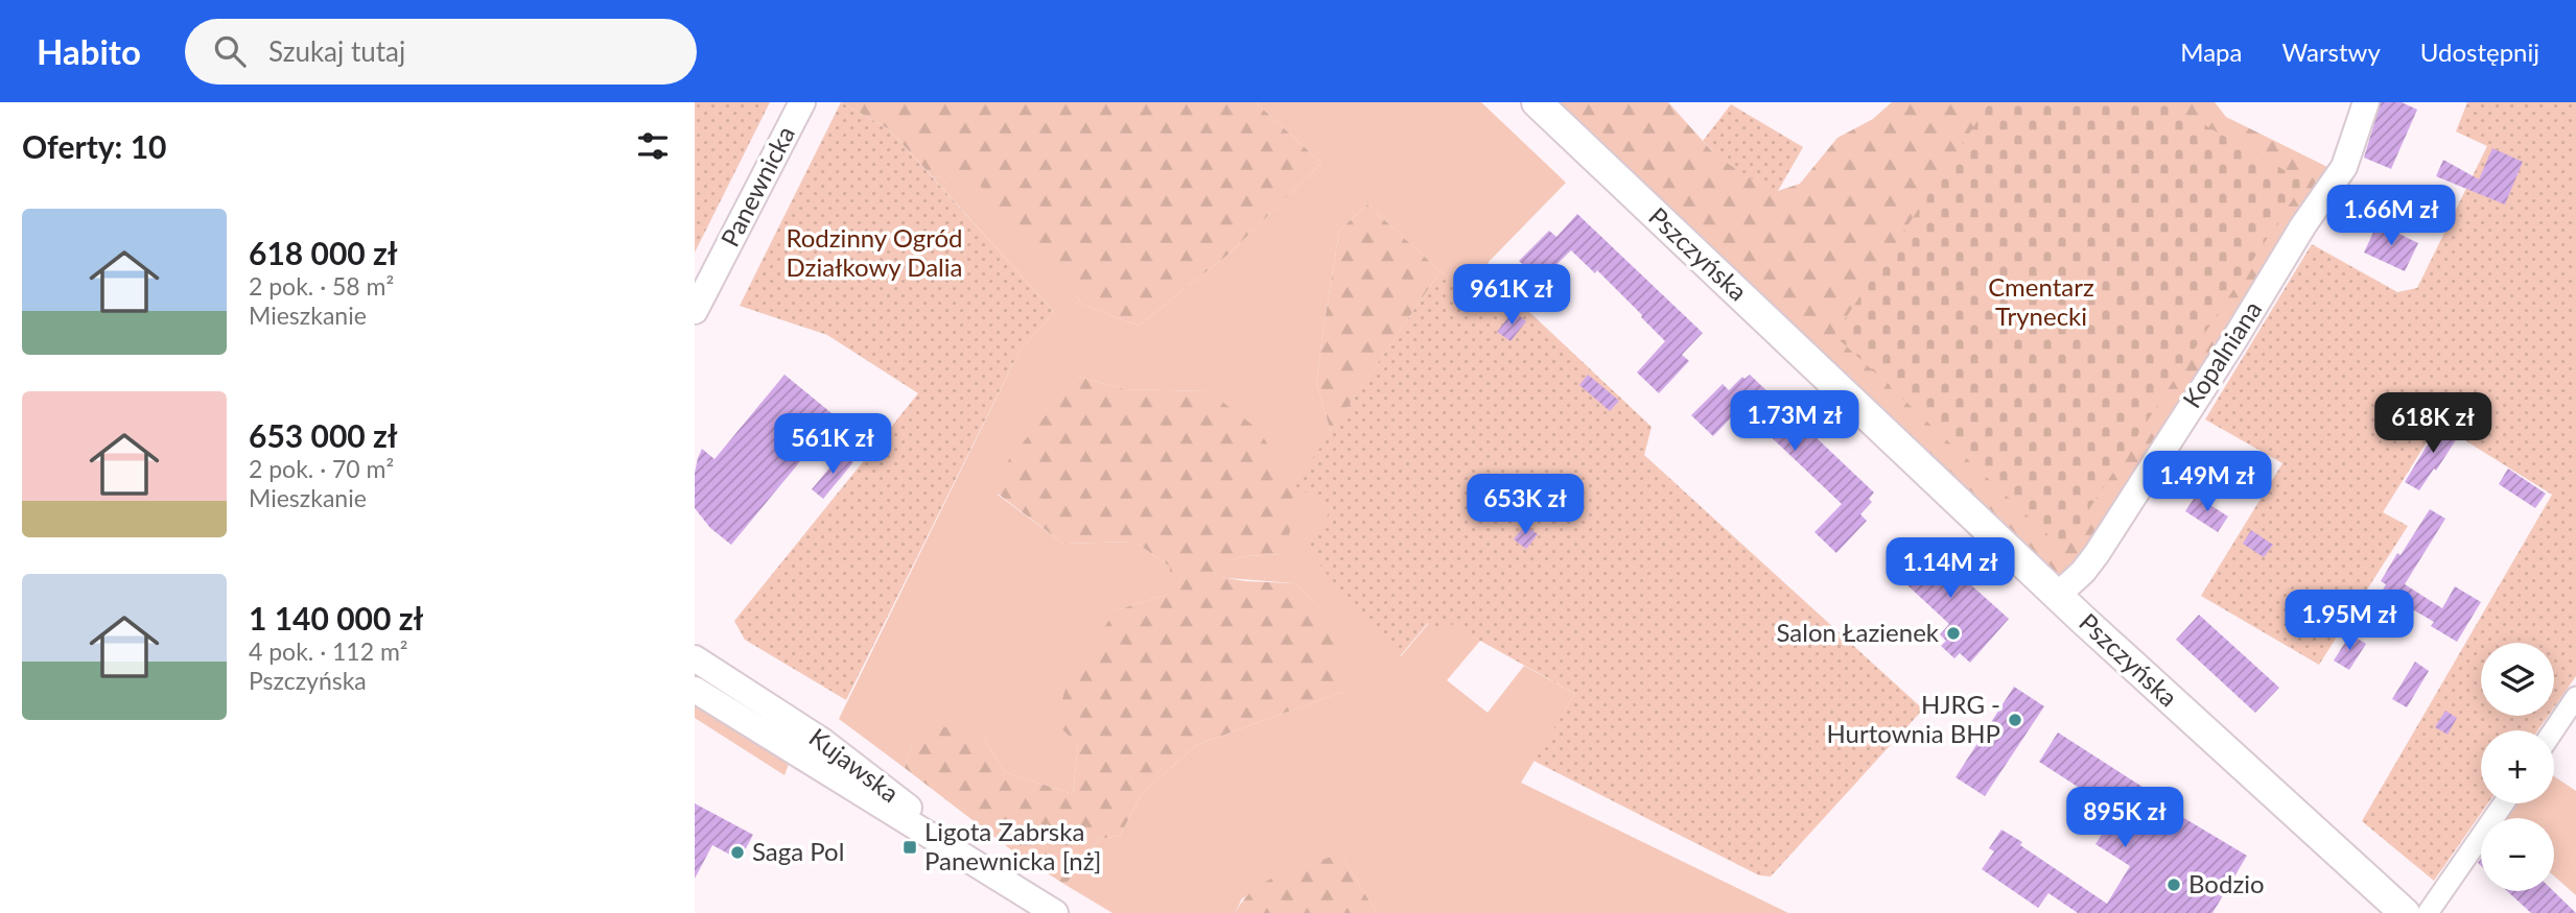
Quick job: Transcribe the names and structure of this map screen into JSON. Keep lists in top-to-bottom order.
{
  "streets": {
    "main road": ["Pszczyńska"],
    "street": ["Panewnicka", "Kopalniana", "Kujawska"]
  },
  "crossings": [
    ["Pszczyńska", "Kopalniana"]
  ],
  "parks": ["Rodzinny Ogród Działkowy Dalia", "Cmentarz Trynecki"],
  "places": {
    "other": [
      "Salon Łazienek",
      "HJRG - Hurtownia BHP",
      "Saga Pol",
      "Bodzio"
    ],
    "transit": ["Ligota Zabrska Panewnicka [nż]"]
  },
  "page": {
    "header": "Habito",
    "search": "Szukaj tutaj",
    "nav": ["Mapa", "Warstwy", "Udostępnij"],
    "heading": "Oferty: 10",
    "price": [
      "1.66M zł",
      "961K zł",
      "1.73M zł",
      "618K zł",
      "561K zł",
      "1.49M zł",
      "653K zł",
      "1.14M zł",
      "1.95M zł",
      "895K zł"
    ],
    "list": [
      {
        "name": "618 000 zł",
        "note": "2 pok. · 58 m² · Mieszkanie"
      },
      {
        "name": "653 000 zł",
        "note": "2 pok. · 70 m² · Mieszkanie"
      },
      {
        "name": "1 140 000 zł",
        "note": "4 pok. · 112 m² · Pszczyńska"
      }
    ],
    "map_buttons": ["+", "−"]
  }
}
